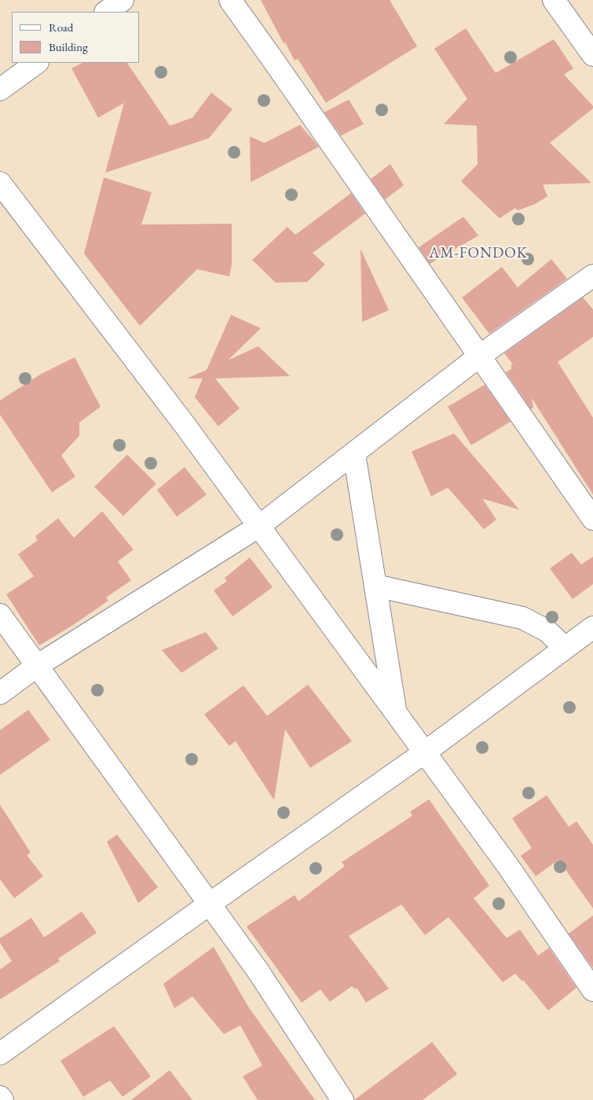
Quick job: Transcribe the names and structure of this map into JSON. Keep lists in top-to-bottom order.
{
  "districts": ["AM-FONDOK"],
  "legend": ["Road", "Building"]
}
